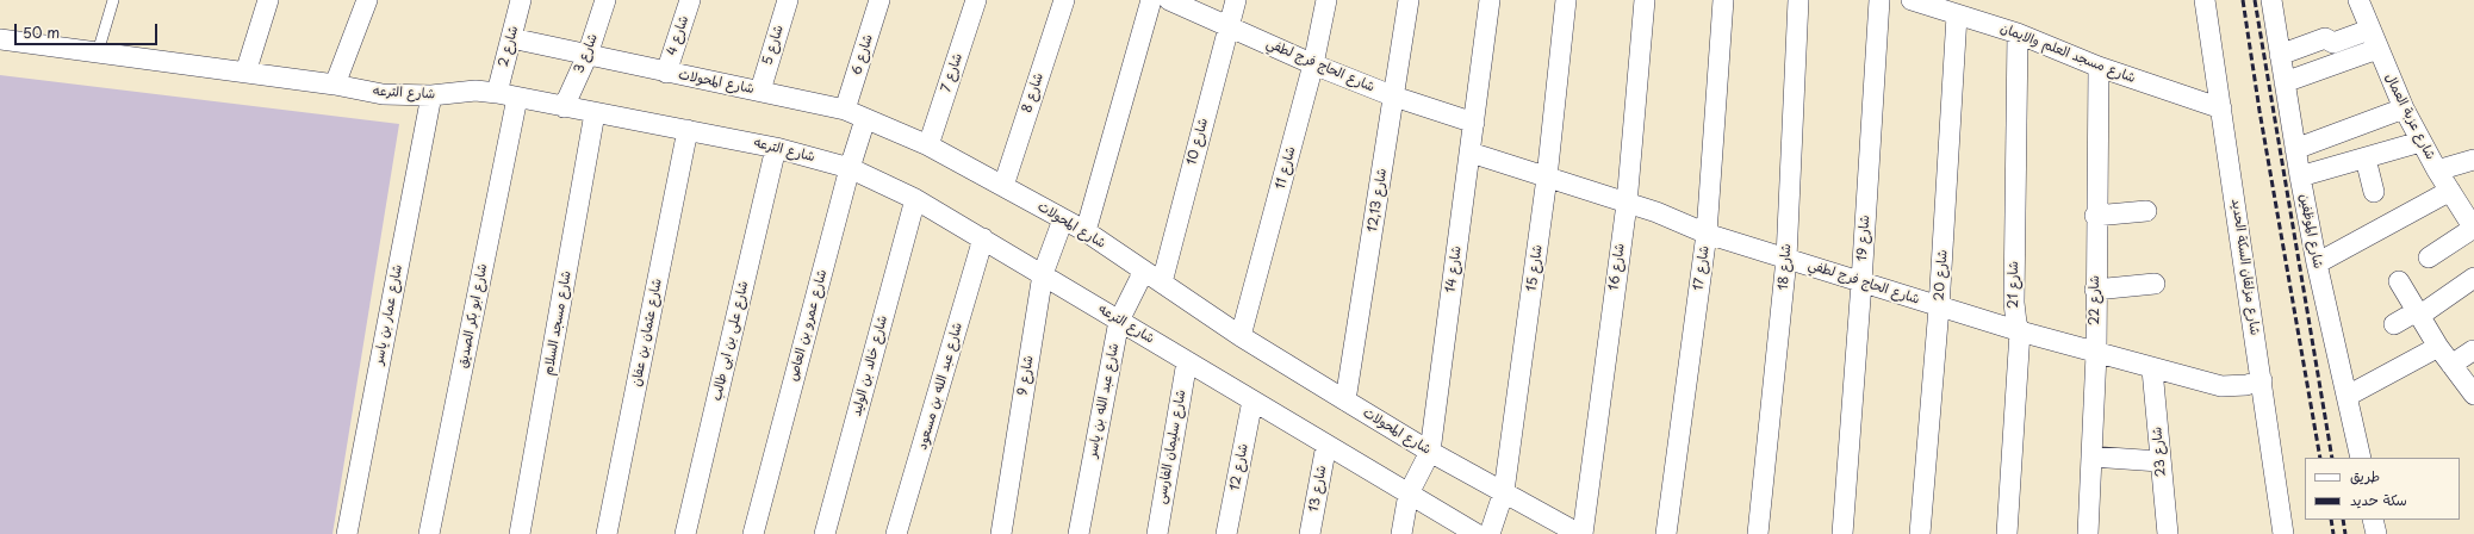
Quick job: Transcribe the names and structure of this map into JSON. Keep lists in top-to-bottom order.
{
  "streets": {
    "street": [
      "شارع 4",
      "شارع 5",
      "شارع 2",
      "شارع 3",
      "شارع مسجد العلم والايمان",
      "شارع 6",
      "شارع الحاج فرج لطفي",
      "شارع 7",
      "شارع المحولات",
      "شارع الترعه",
      "شارع 8",
      "شارع عزبة العمال",
      "شارع 10",
      "شارع 11",
      "شارع 12,13",
      "شارع الموظفين",
      "شارع 19",
      "شارع 16",
      "شارع 18",
      "شارع مزلقان السكة الحديد",
      "شارع 15",
      "شارع 17",
      "شارع 14",
      "شارع 20",
      "شارع 21",
      "شارع 22",
      "شارع عمار بن ياسر",
      "شارع ابو بكر الصديق",
      "شارع مسجد السلام",
      "شارع عمرو بن العاص",
      "شارع عثمان بن عفان",
      "شارع على بن ابى طالب",
      "شارع خالد بن الوليد",
      "شارع 9",
      "شارع عبد الله بن مسعود",
      "شارع عبد الله بن ياسر",
      "شارع سليمان الفارسى",
      "شارع 23",
      "شارع 12",
      "شارع 13"
    ]
  },
  "crossings": [
    ["شارع 4", "شارع المحولات"],
    ["شارع 5", "شارع المحولات"],
    ["شارع 2", "شارع المحولات"],
    ["شارع 2", "شارع الترعه"],
    ["شارع 3", "شارع المحولات"],
    ["شارع 3", "شارع الترعه"],
    ["شارع مسجد العلم والايمان", "شارع مزلقان السكة الحديد"],
    ["شارع مسجد العلم والايمان", "شارع 20"],
    ["شارع مسجد العلم والايمان", "شارع 21"],
    ["شارع مسجد العلم والايمان", "شارع 22"],
    ["شارع 6", "شارع المحولات"],
    ["شارع الحاج فرج لطفي", "شارع 10"],
    ["شارع الحاج فرج لطفي", "شارع 11"],
    ["شارع الحاج فرج لطفي", "شارع 12,13"],
    ["شارع الحاج فرج لطفي", "شارع 19"],
    ["شارع الحاج فرج لطفي", "شارع 16"],
    ["شارع الحاج فرج لطفي", "شارع 18"],
    ["شارع الحاج فرج لطفي", "شارع مزلقان السكة الحديد"],
    ["شارع الحاج فرج لطفي", "شارع 15"],
    ["شارع الحاج فرج لطفي", "شارع 17"],
    ["شارع الحاج فرج لطفي", "شارع 14"],
    ["شارع الحاج فرج لطفي", "شارع 20"],
    ["شارع الحاج فرج لطفي", "شارع 21"],
    ["شارع الحاج فرج لطفي", "شارع 22"],
    ["شارع الحاج فرج لطفي", "شارع 23"],
    ["شارع 7", "شارع المحولات"],
    ["شارع المحولات", "شارع 8"],
    ["شارع المحولات", "شارع 10"],
    ["شارع المحولات", "شارع 11"],
    ["شارع المحولات", "شارع 12,13"],
    ["شارع المحولات", "شارع 16"],
    ["شارع المحولات", "شارع 15"],
    ["شارع المحولات", "شارع 14"],
    ["شارع المحولات", "شارع عمرو بن العاص"],
    ["شارع المحولات", "شارع 9"],
    ["شارع المحولات", "شارع عبد الله بن ياسر"],
    ["شارع الترعه", "شارع 14"],
    ["شارع الترعه", "شارع عمار بن ياسر"],
    ["شارع الترعه", "شارع ابو بكر الصديق"],
    ["شارع الترعه", "شارع مسجد السلام"],
    ["شارع الترعه", "شارع عمرو بن العاص"],
    ["شارع الترعه", "شارع عثمان بن عفان"],
    ["شارع الترعه", "شارع على بن ابى طالب"],
    ["شارع الترعه", "شارع خالد بن الوليد"],
    ["شارع الترعه", "شارع 9"],
    ["شارع الترعه", "شارع عبد الله بن مسعود"],
    ["شارع الترعه", "شارع عبد الله بن ياسر"],
    ["شارع الترعه", "شارع سليمان الفارسى"],
    ["شارع الترعه", "شارع 12"],
    ["شارع الترعه", "شارع 13"]
  ],
  "legend": ["طريق", "سكة حديد"],
  "scale_bar": "50 m"
}
